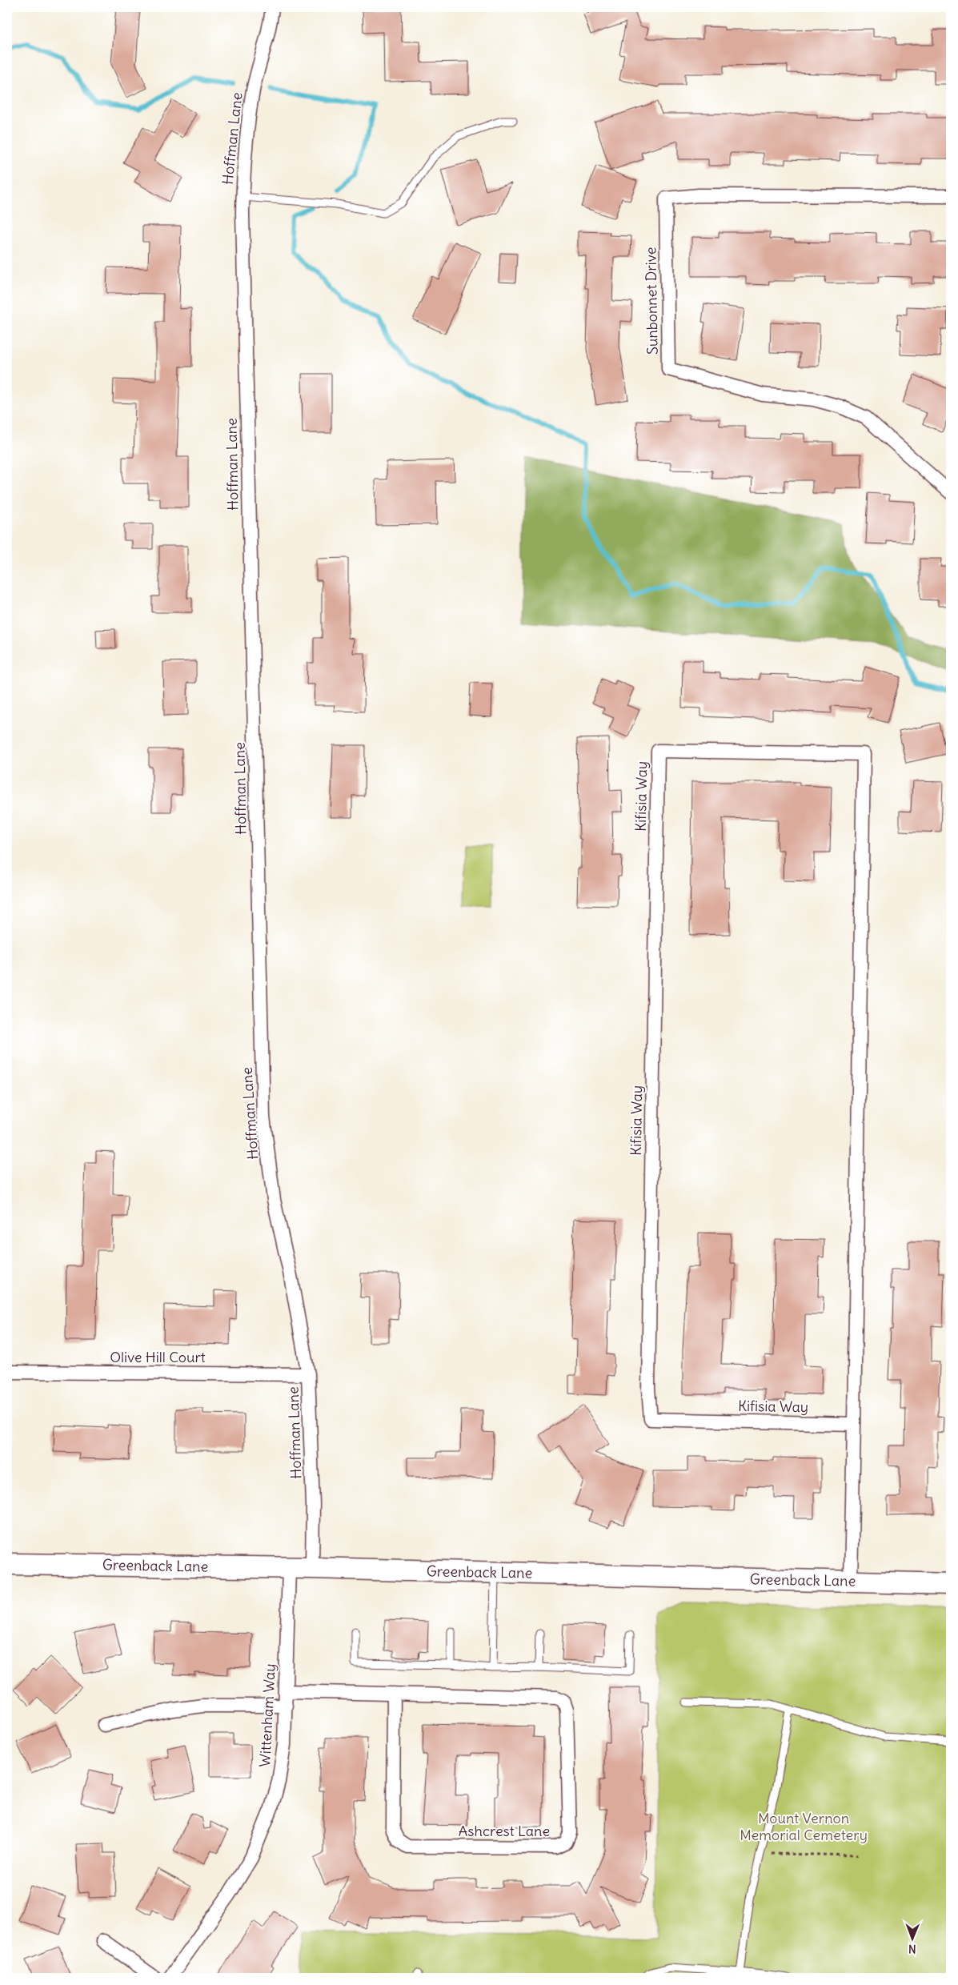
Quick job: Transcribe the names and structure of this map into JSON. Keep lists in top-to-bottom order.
{
  "streets": {
    "main road": ["Greenback Lane"],
    "street": [
      "Hoffman Lane",
      "Sunbonnet Drive",
      "Kifisia Way",
      "Olive Hill Court",
      "Wittenham Way",
      "Ashcrest Lane"
    ]
  },
  "crossings": [
    ["Hoffman Lane", "Olive Hill Court"],
    ["Hoffman Lane", "Greenback Lane"],
    ["Kifisia Way", "Greenback Lane"],
    ["Greenback Lane", "Wittenham Way"],
    ["Wittenham Way", "Ashcrest Lane"]
  ],
  "parks": ["Mount Vernon Memorial Cemetery"],
  "north": "bottom"
}
